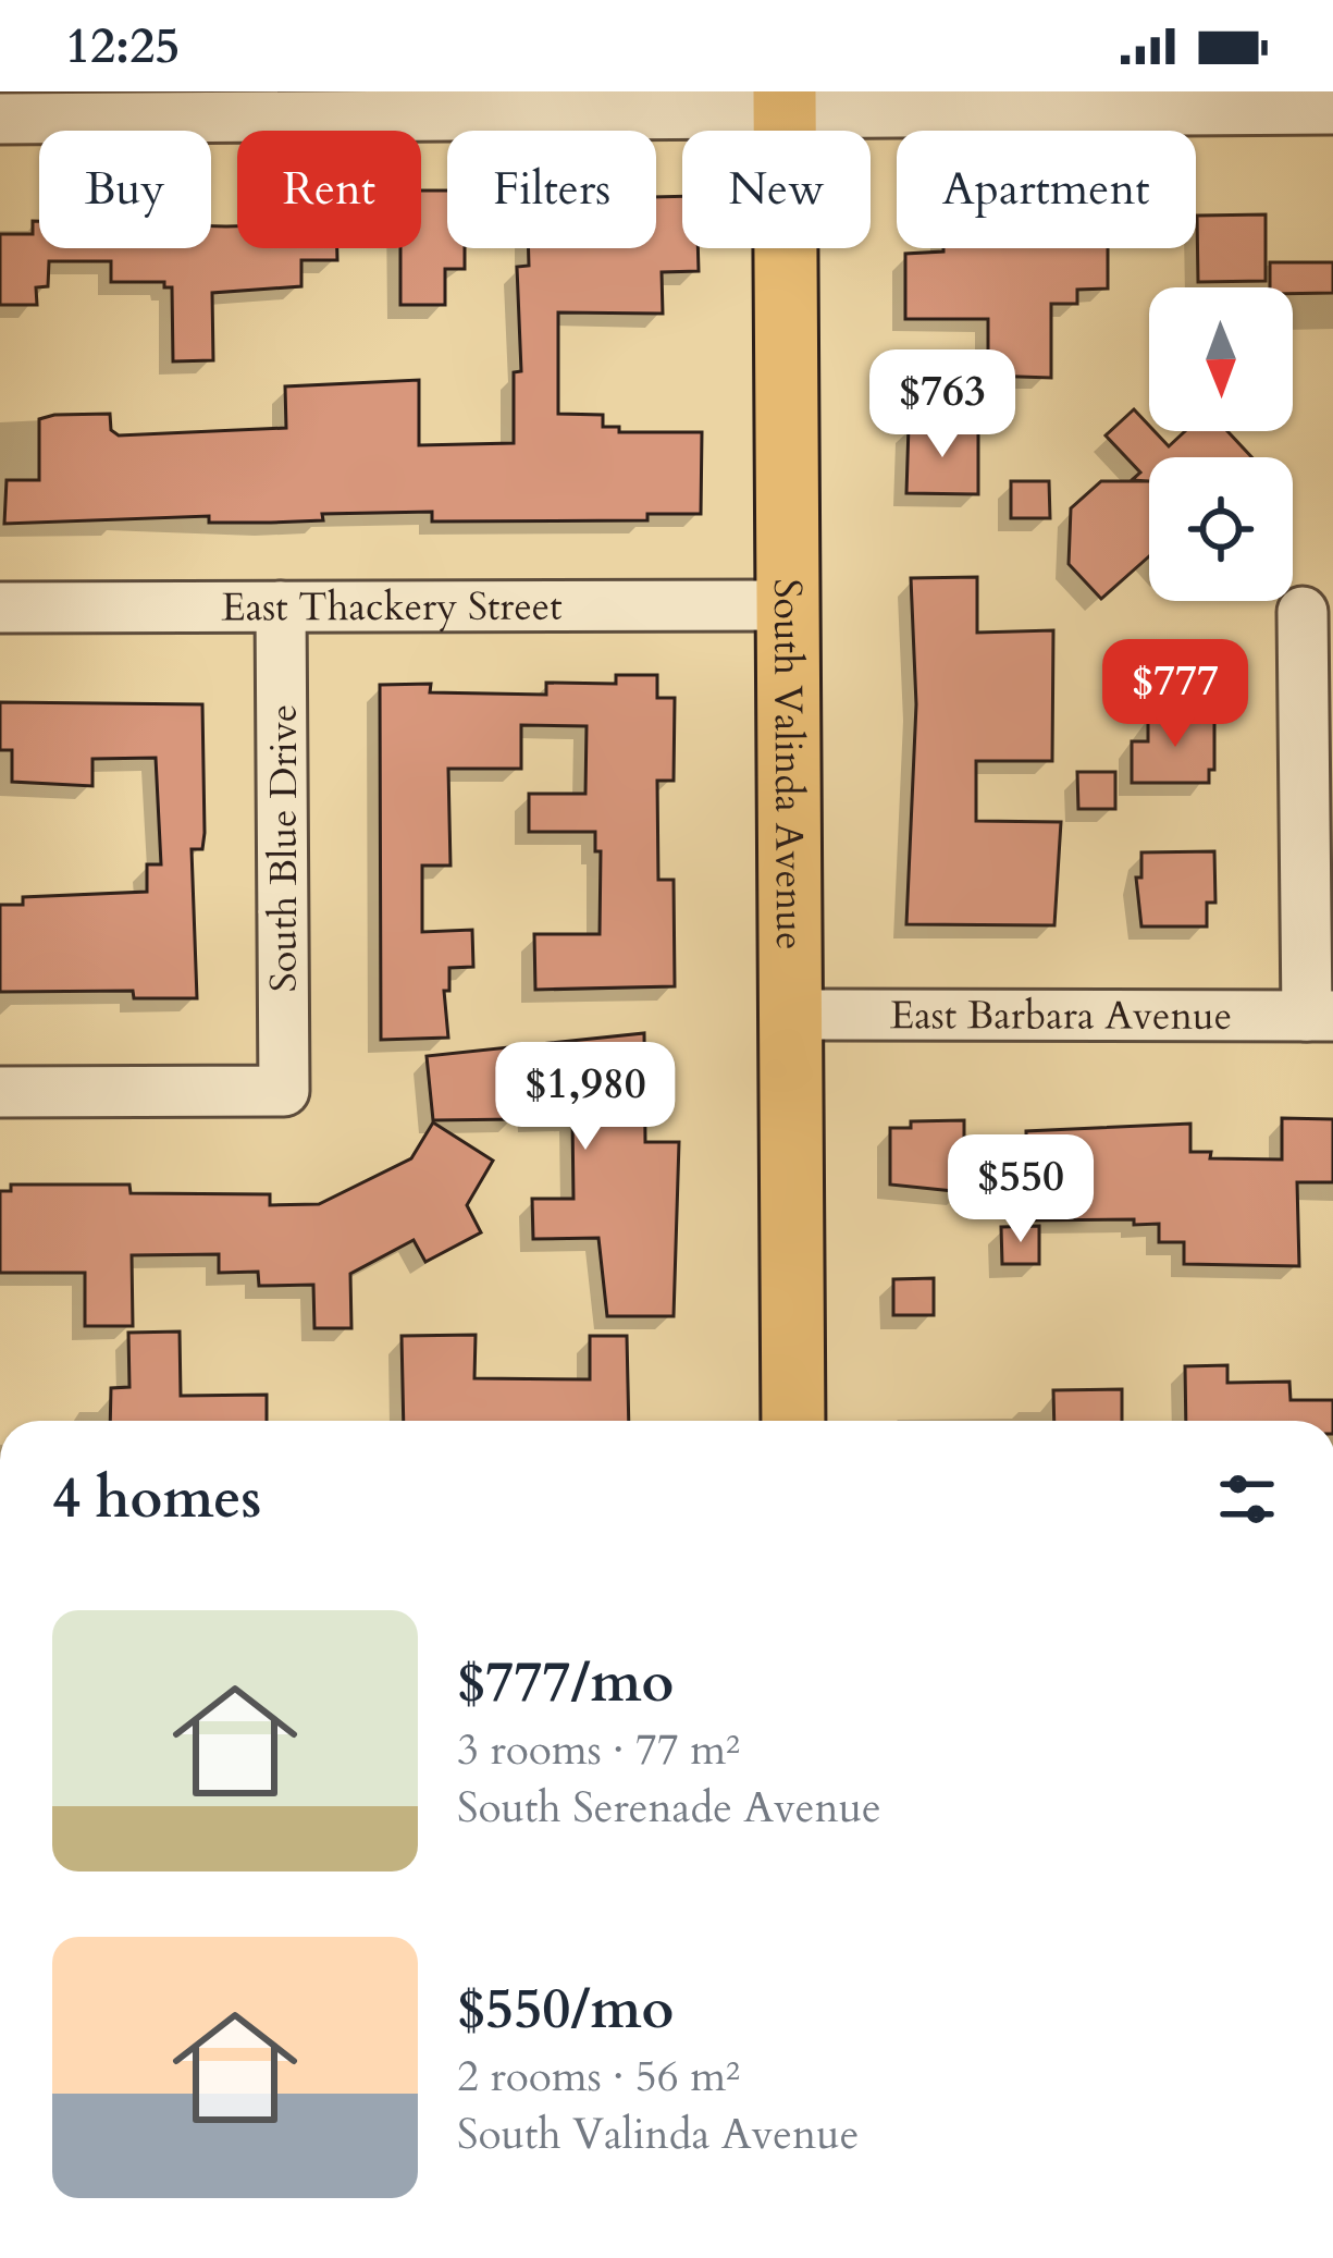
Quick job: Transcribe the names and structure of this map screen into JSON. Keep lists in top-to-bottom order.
{
  "streets": {
    "main road": ["South Valinda Avenue"],
    "street": ["East Thackery Street", "South Blue Drive", "East Barbara Avenue"]
  },
  "crossings": [
    ["East Thackery Street", "South Valinda Avenue"],
    ["East Thackery Street", "South Blue Drive"],
    ["South Valinda Avenue", "East Barbara Avenue"]
  ],
  "north": "bottom",
  "page": {
    "status": "12:25",
    "chip": [
      "Buy",
      "Rent",
      "Filters",
      "New",
      "Apartment"
    ],
    "price": [
      "$763",
      "$777",
      "$1,980",
      "$550"
    ],
    "heading": "4 homes",
    "list": [
      {
        "name": "$777/mo",
        "note": "3 rooms · 77 m² · South Serenade Avenue"
      },
      {
        "name": "$550/mo",
        "note": "2 rooms · 56 m² · South Valinda Avenue"
      }
    ]
  }
}
